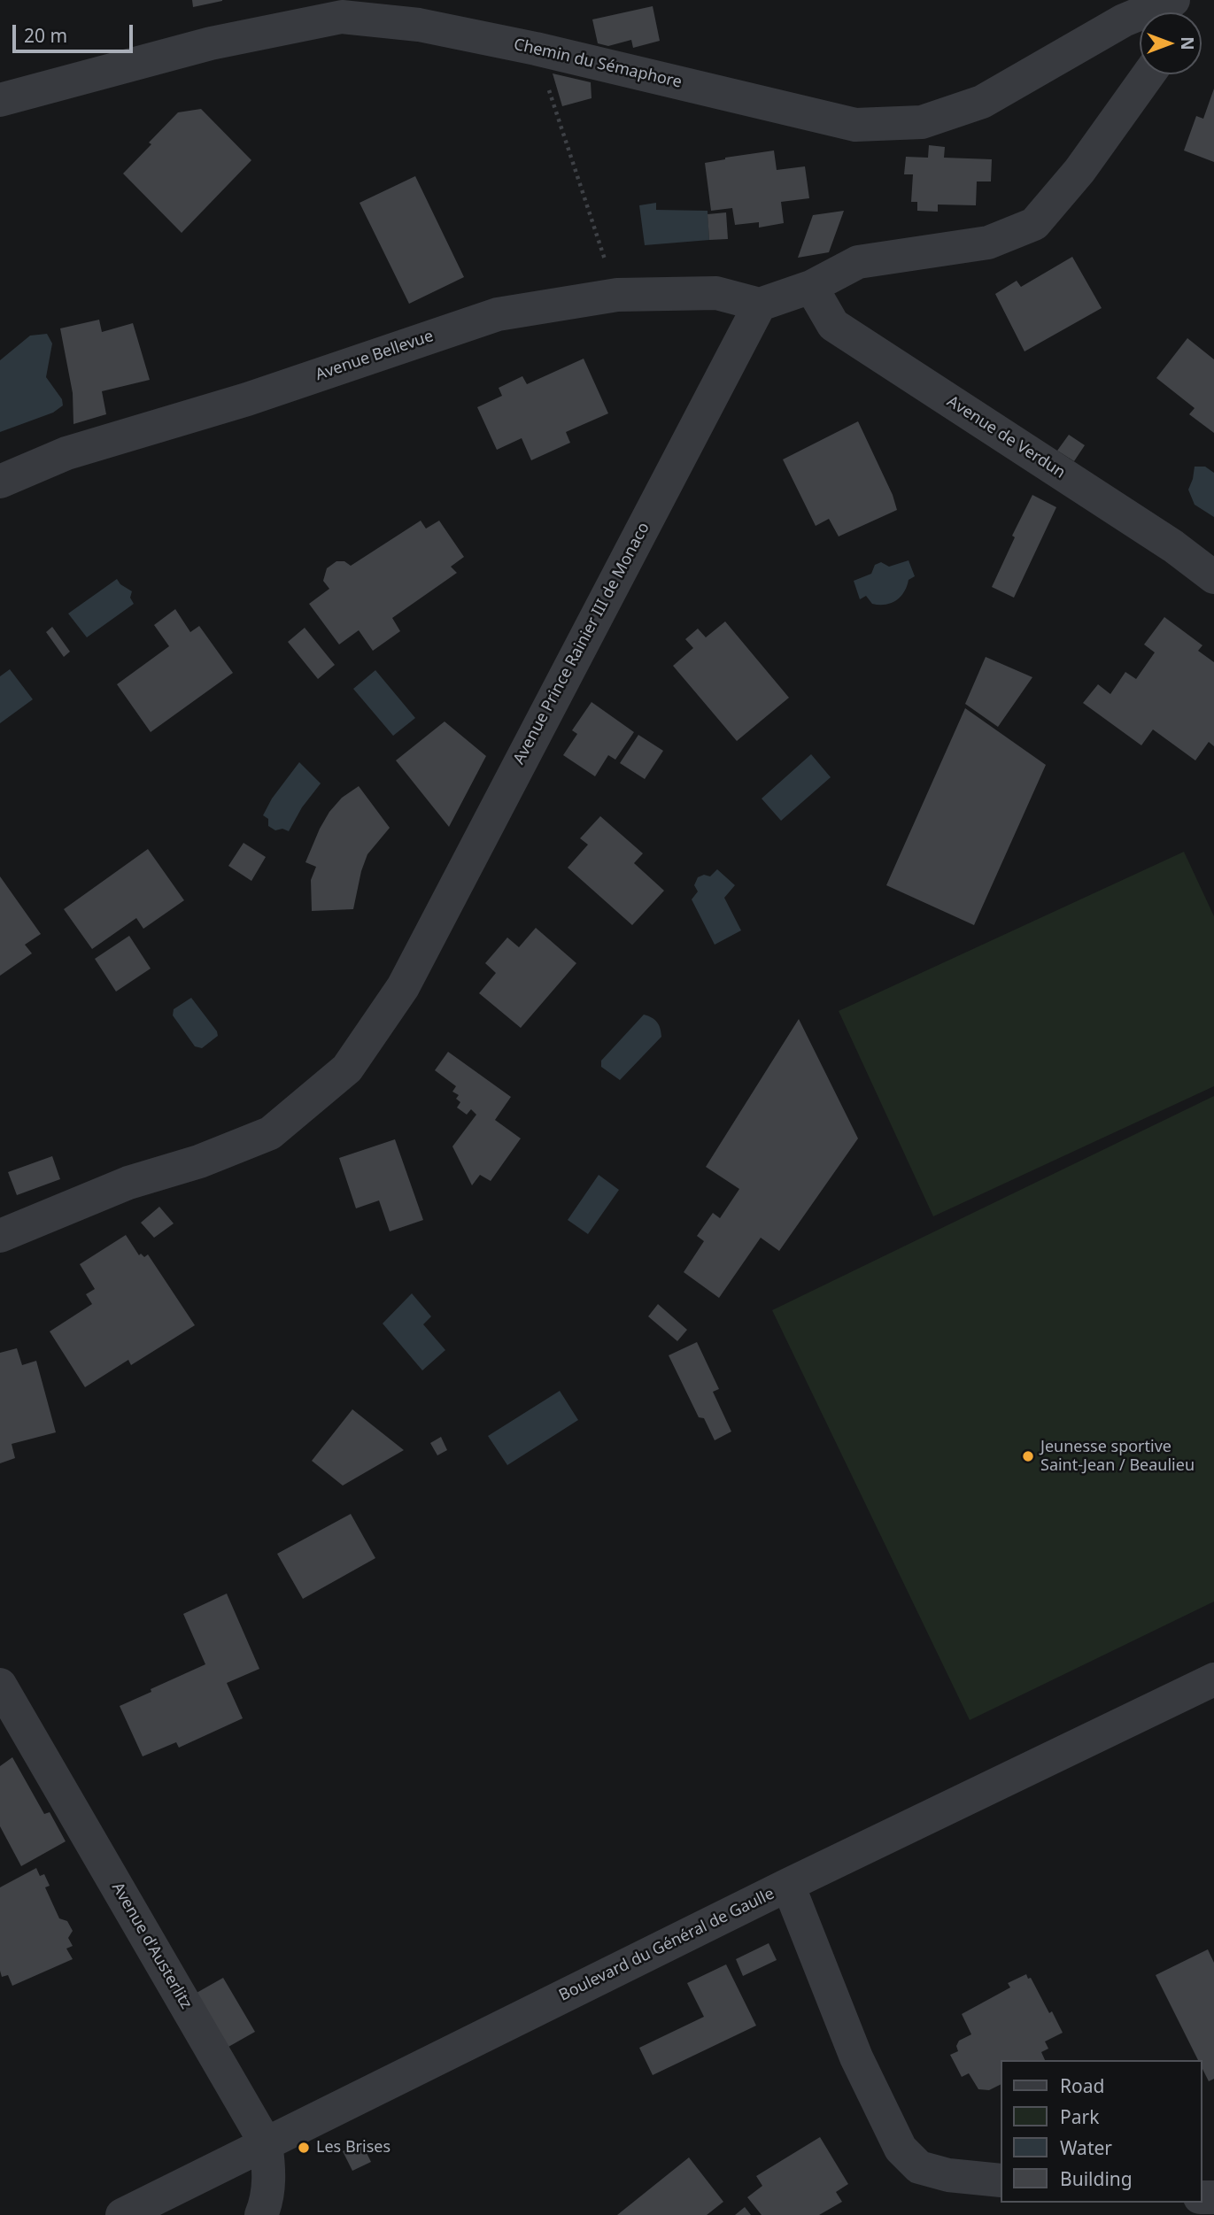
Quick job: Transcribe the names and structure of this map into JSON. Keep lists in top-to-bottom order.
{
  "streets": {
    "street": [
      "Chemin du Sémaphore",
      "Avenue Bellevue",
      "Avenue de Verdun",
      "Avenue Prince Rainier III de Monaco",
      "Boulevard du Général de Gaulle",
      "Avenue d'Austerlitz"
    ]
  },
  "crossings": [
    ["Avenue Bellevue", "Avenue Prince Rainier III de Monaco"],
    ["Boulevard du Général de Gaulle", "Avenue d'Austerlitz"]
  ],
  "places": ["Jeunesse sportive Saint-Jean / Beaulieu", "Les Brises"],
  "legend": [
    "Road",
    "Park",
    "Water",
    "Building"
  ],
  "scale_bar": "20 m",
  "north": "right"
}
